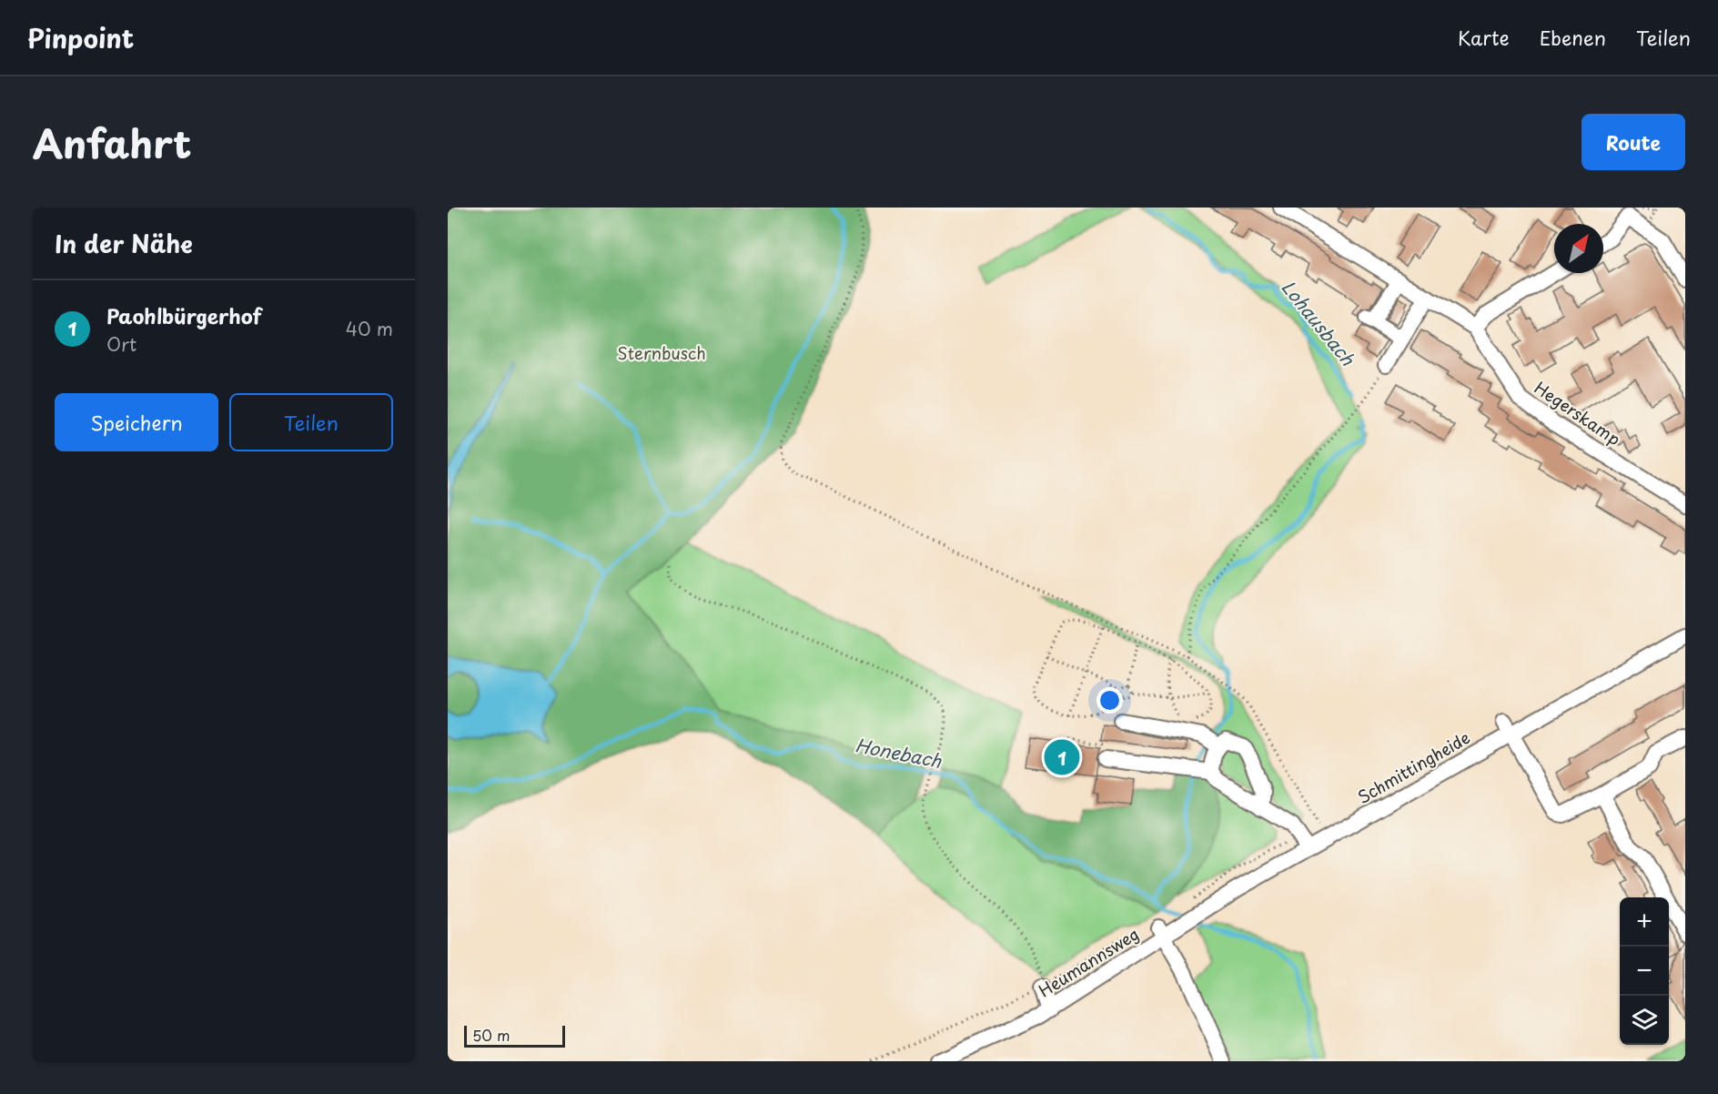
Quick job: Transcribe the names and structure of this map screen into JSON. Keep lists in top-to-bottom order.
{
  "streets": {
    "street": ["Hegerskamp", "Schmittingheide", "Heumannsweg"]
  },
  "crossings": [
    ["Schmittingheide", "Heumannsweg"]
  ],
  "water": ["Lohausbach", "Honebach"],
  "parks": ["Sternbusch"],
  "scale_bar": "50 m",
  "north": "top right",
  "page": {
    "header": "Pinpoint",
    "nav": ["Karte", "Ebenen", "Teilen"],
    "title": "Anfahrt",
    "buttons": [
      "Route",
      ["Speichern", "Teilen"]
    ],
    "heading": "In der Nähe",
    "list": [
      {
        "mark": "1",
        "name": "Paohlbürgerhof",
        "note": "Ort",
        "value": "40 m"
      }
    ],
    "pins": "1",
    "map_buttons": ["+", "−"],
    "scale": "50 m"
  }
}
